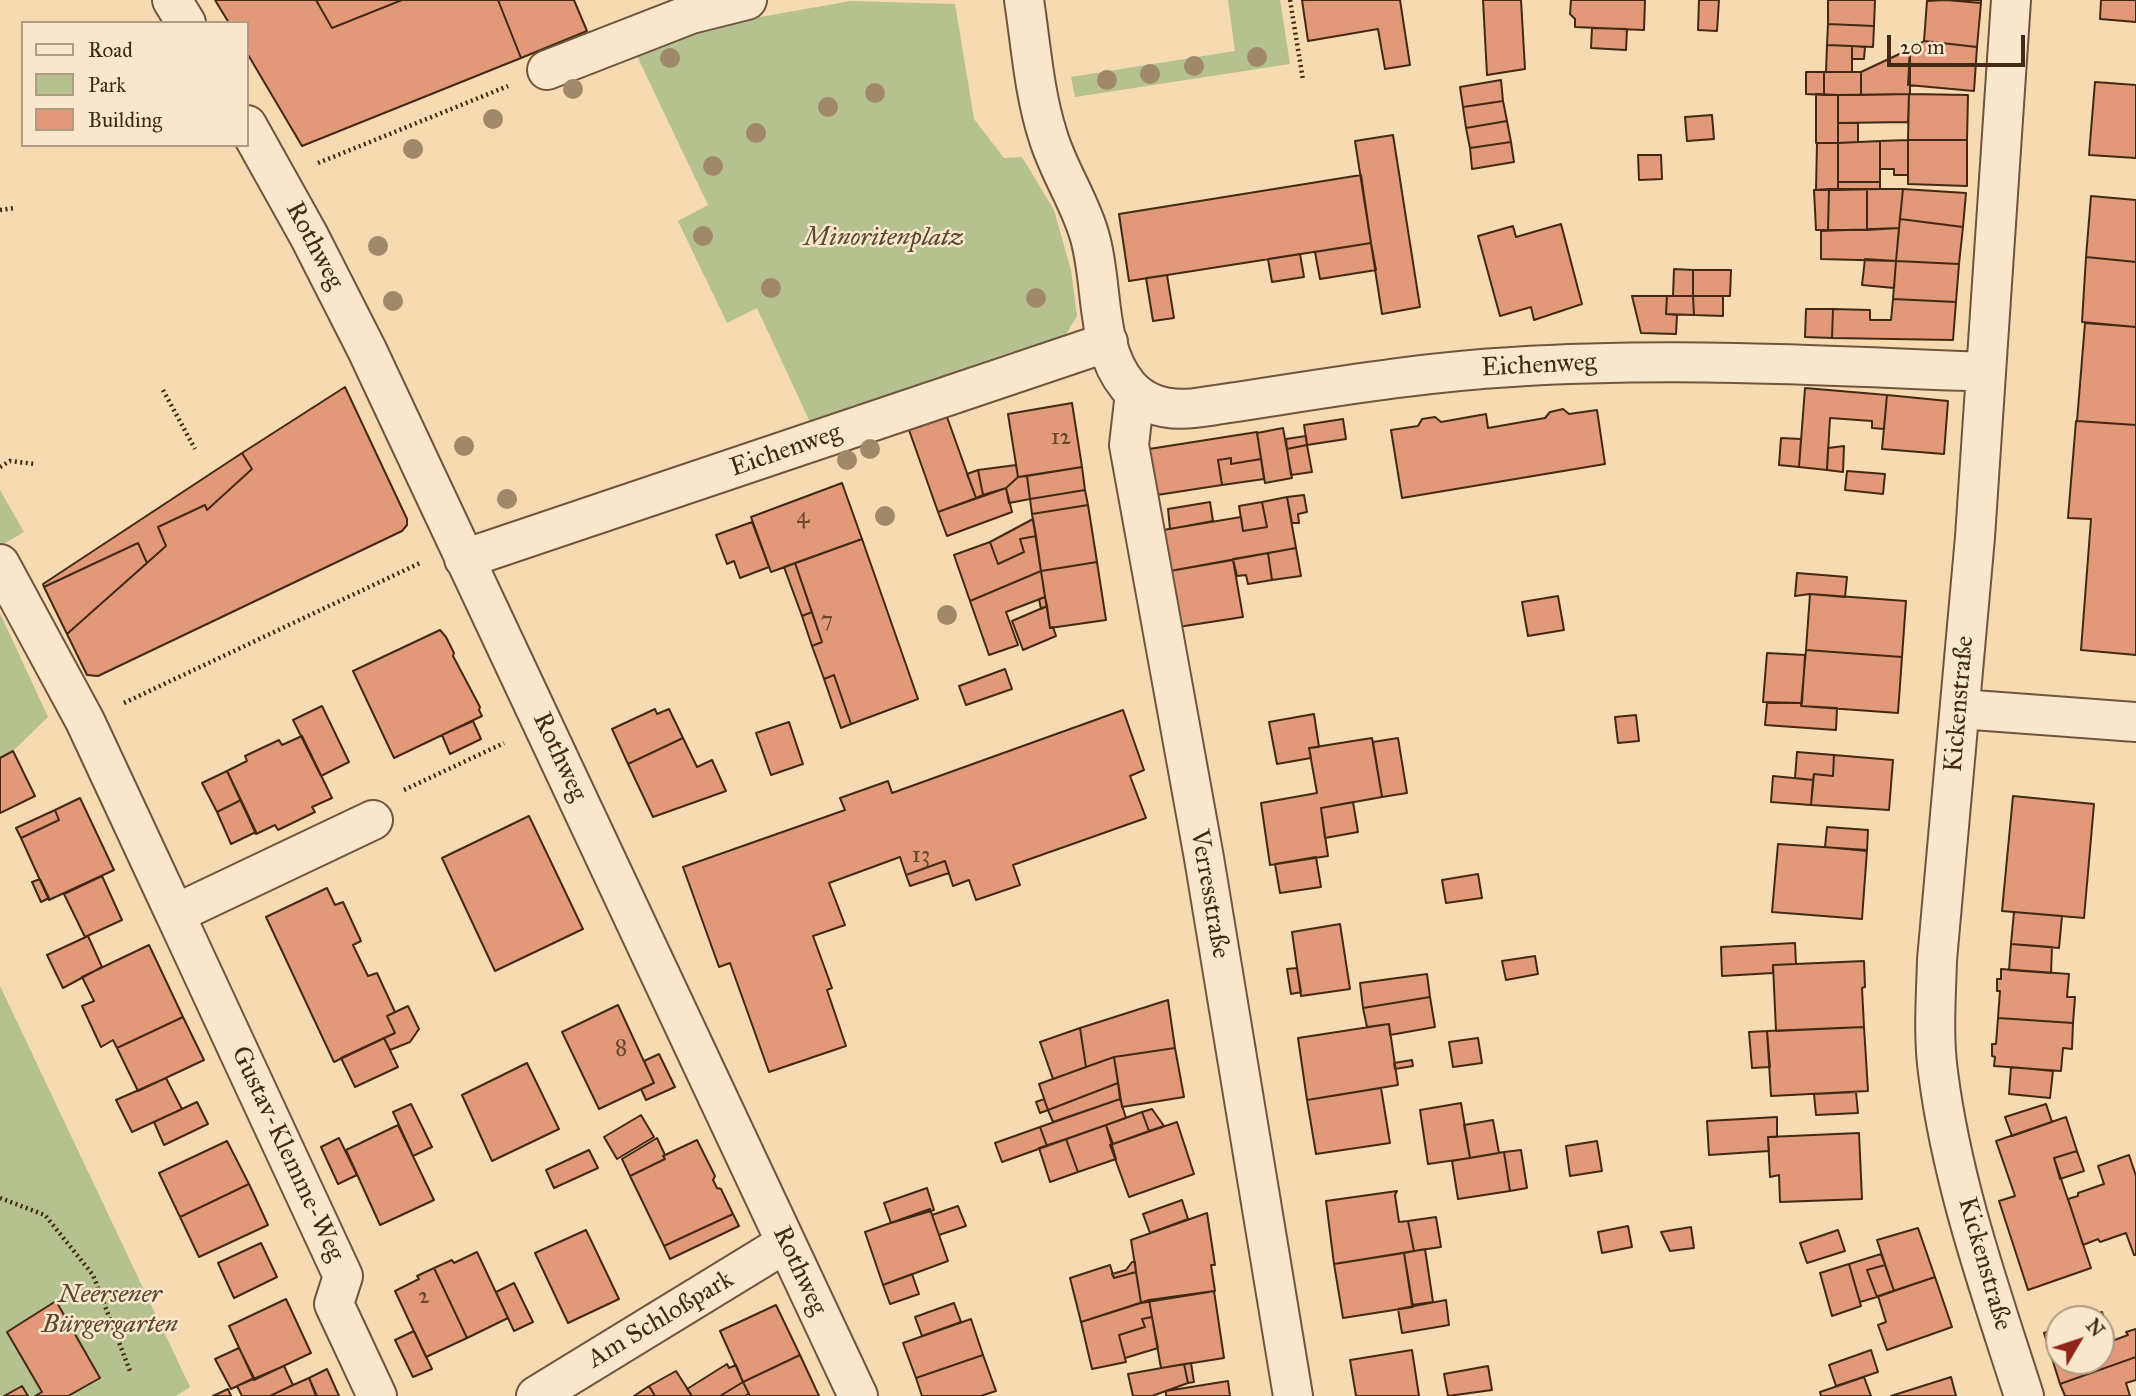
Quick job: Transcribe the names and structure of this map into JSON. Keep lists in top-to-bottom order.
{
  "streets": {
    "street": [
      "Rothweg",
      "Eichenweg",
      "Kickenstraße",
      "Verresstraße",
      "Gustav-Klemme-Weg",
      "Am Schloßpark"
    ]
  },
  "crossings": [
    ["Rothweg", "Eichenweg"],
    ["Rothweg", "Am Schloßpark"],
    ["Eichenweg", "Kickenstraße"],
    ["Eichenweg", "Verresstraße"]
  ],
  "parks": ["Minoritenplatz", "Neersener Bürgergarten"],
  "house_numbers": [
    "12",
    "4",
    "7",
    "13",
    "8",
    "2"
  ],
  "legend": ["Road", "Park", "Building"],
  "scale_bar": "20 m",
  "north": "top right"
}
